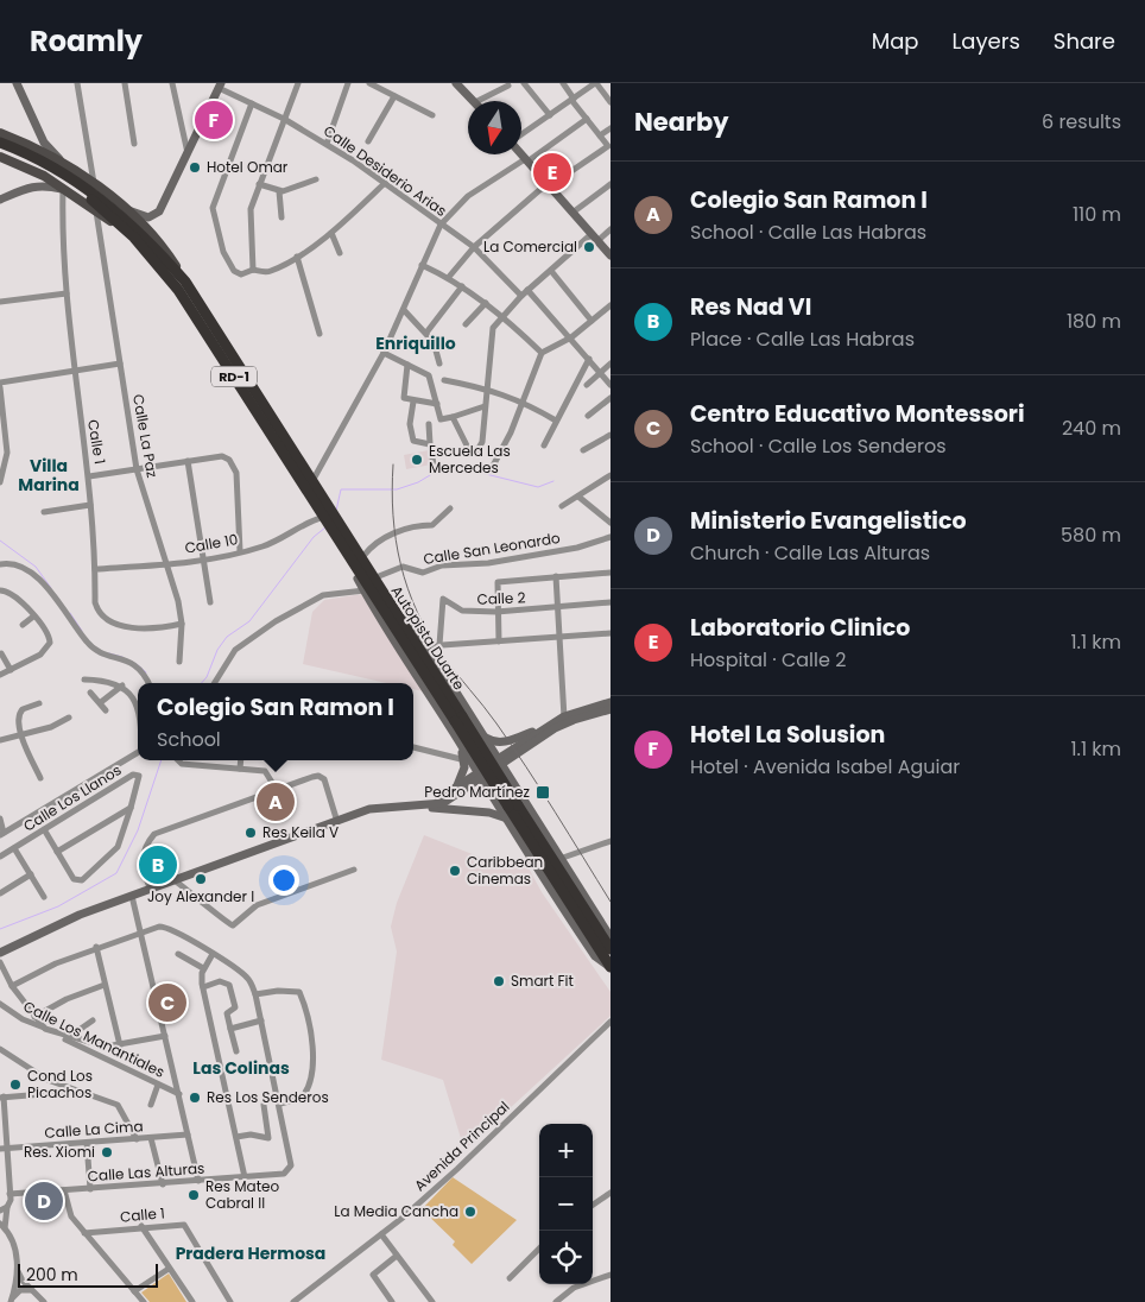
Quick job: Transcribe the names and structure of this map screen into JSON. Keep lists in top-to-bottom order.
{
  "streets": {
    "highway": ["RD-1", "Autopista Duarte"],
    "street": [
      "Calle Desiderio Arias",
      "Calle La Paz",
      "Calle 1",
      "Calle 10",
      "Calle San Leonardo",
      "Calle 2",
      "Calle Los Llanos",
      "Calle Los Manantiales",
      "Calle La Cima",
      "Avenida Principal",
      "Calle Las Alturas"
    ]
  },
  "crossings": [
    ["RD-1", "Calle 10"],
    ["RD-1", "Autopista Duarte"],
    ["Calle La Paz", "Calle 1"],
    ["Calle La Paz", "Calle 10"],
    ["Calle 1", "Calle 10"],
    ["Calle San Leonardo", "Autopista Duarte"]
  ],
  "districts": [
    "Enriquillo",
    "Villa Marina",
    "Las Colinas",
    "Pradera Hermosa"
  ],
  "places": {
    "other": [
      "Hotel Omar",
      "La Comercial",
      "Escuela Las Mercedes",
      "Res Keila V",
      "Caribbean Cinemas",
      "Joy Alexander I",
      "Smart Fit",
      "Cond Los Picachos",
      "Res Los Senderos",
      "Res. Xiomi",
      "Res Mateo Cabral II",
      "La Media Cancha"
    ],
    "transit": ["Pedro Martínez"]
  },
  "scale_bar": "200 m",
  "north": "bottom",
  "page": {
    "header": "Roamly",
    "nav": ["Map", "Layers", "Share"],
    "heading": ["Nearby", "6 results"],
    "pins": [
      "F",
      "E",
      "A",
      "B",
      "C",
      "D"
    ],
    "list": [
      {
        "mark": "A",
        "name": "Colegio San Ramon I",
        "note": "School · Calle Las Habras",
        "value": "110 m"
      },
      {
        "mark": "B",
        "name": "Res Nad VI",
        "note": "Place · Calle Las Habras",
        "value": "180 m"
      },
      {
        "mark": "C",
        "name": "Centro Educativo Montessori",
        "note": "School · Calle Los Senderos",
        "value": "240 m"
      },
      {
        "mark": "D",
        "name": "Ministerio Evangelistico",
        "note": "Church · Calle Las Alturas",
        "value": "580 m"
      },
      {
        "mark": "E",
        "name": "Laboratorio Clinico",
        "note": "Hospital · Calle 2",
        "value": "1.1 km"
      },
      {
        "mark": "F",
        "name": "Hotel La Solusion",
        "note": "Hotel · Avenida Isabel Aguiar",
        "value": "1.1 km"
      }
    ],
    "popup": ["Colegio San Ramon I", "School"],
    "map_buttons": ["+", "−"],
    "scale": "200 m"
  }
}
